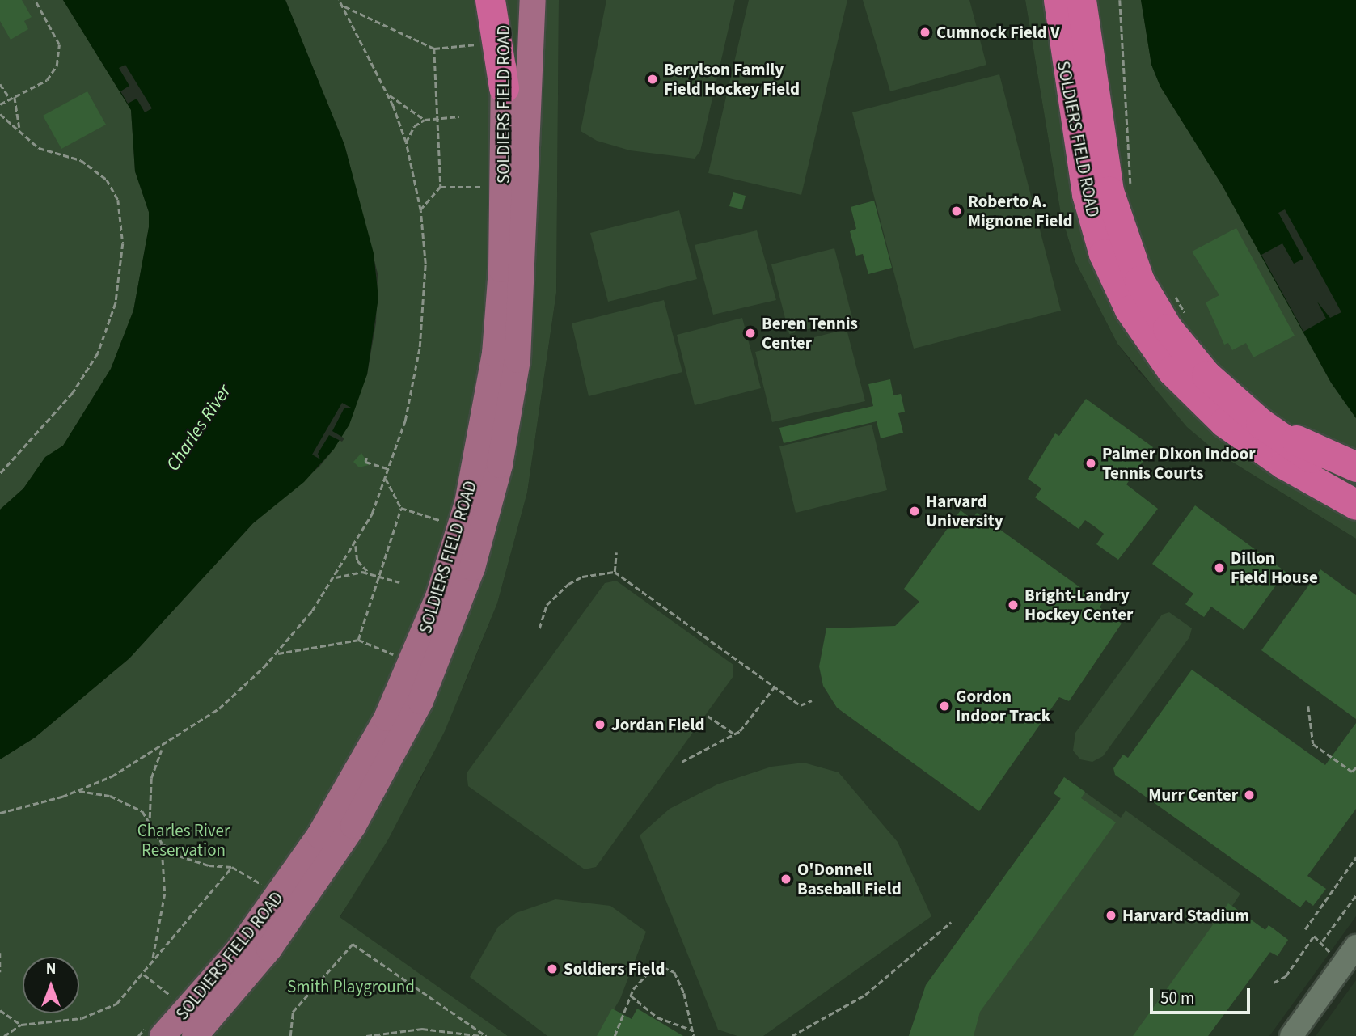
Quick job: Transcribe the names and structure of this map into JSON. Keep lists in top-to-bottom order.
{
  "streets": {
    "highway": ["SOLDIERS FIELD ROAD"]
  },
  "water": ["Charles River"],
  "parks": ["Charles River Reservation", "Smith Playground"],
  "places": [
    "Cumnock Field V",
    "Berylson Family Field Hockey Field",
    "Roberto A. Mignone Field",
    "Beren Tennis Center",
    "Palmer Dixon Indoor Tennis Courts",
    "Harvard University",
    "Dillon Field House",
    "Bright-Landry Hockey Center",
    "Gordon Indoor Track",
    "Jordan Field",
    "Murr Center",
    "O'Donnell Baseball Field",
    "Harvard Stadium",
    "Soldiers Field"
  ],
  "scale_bar": "50 m",
  "north": "top"
}
